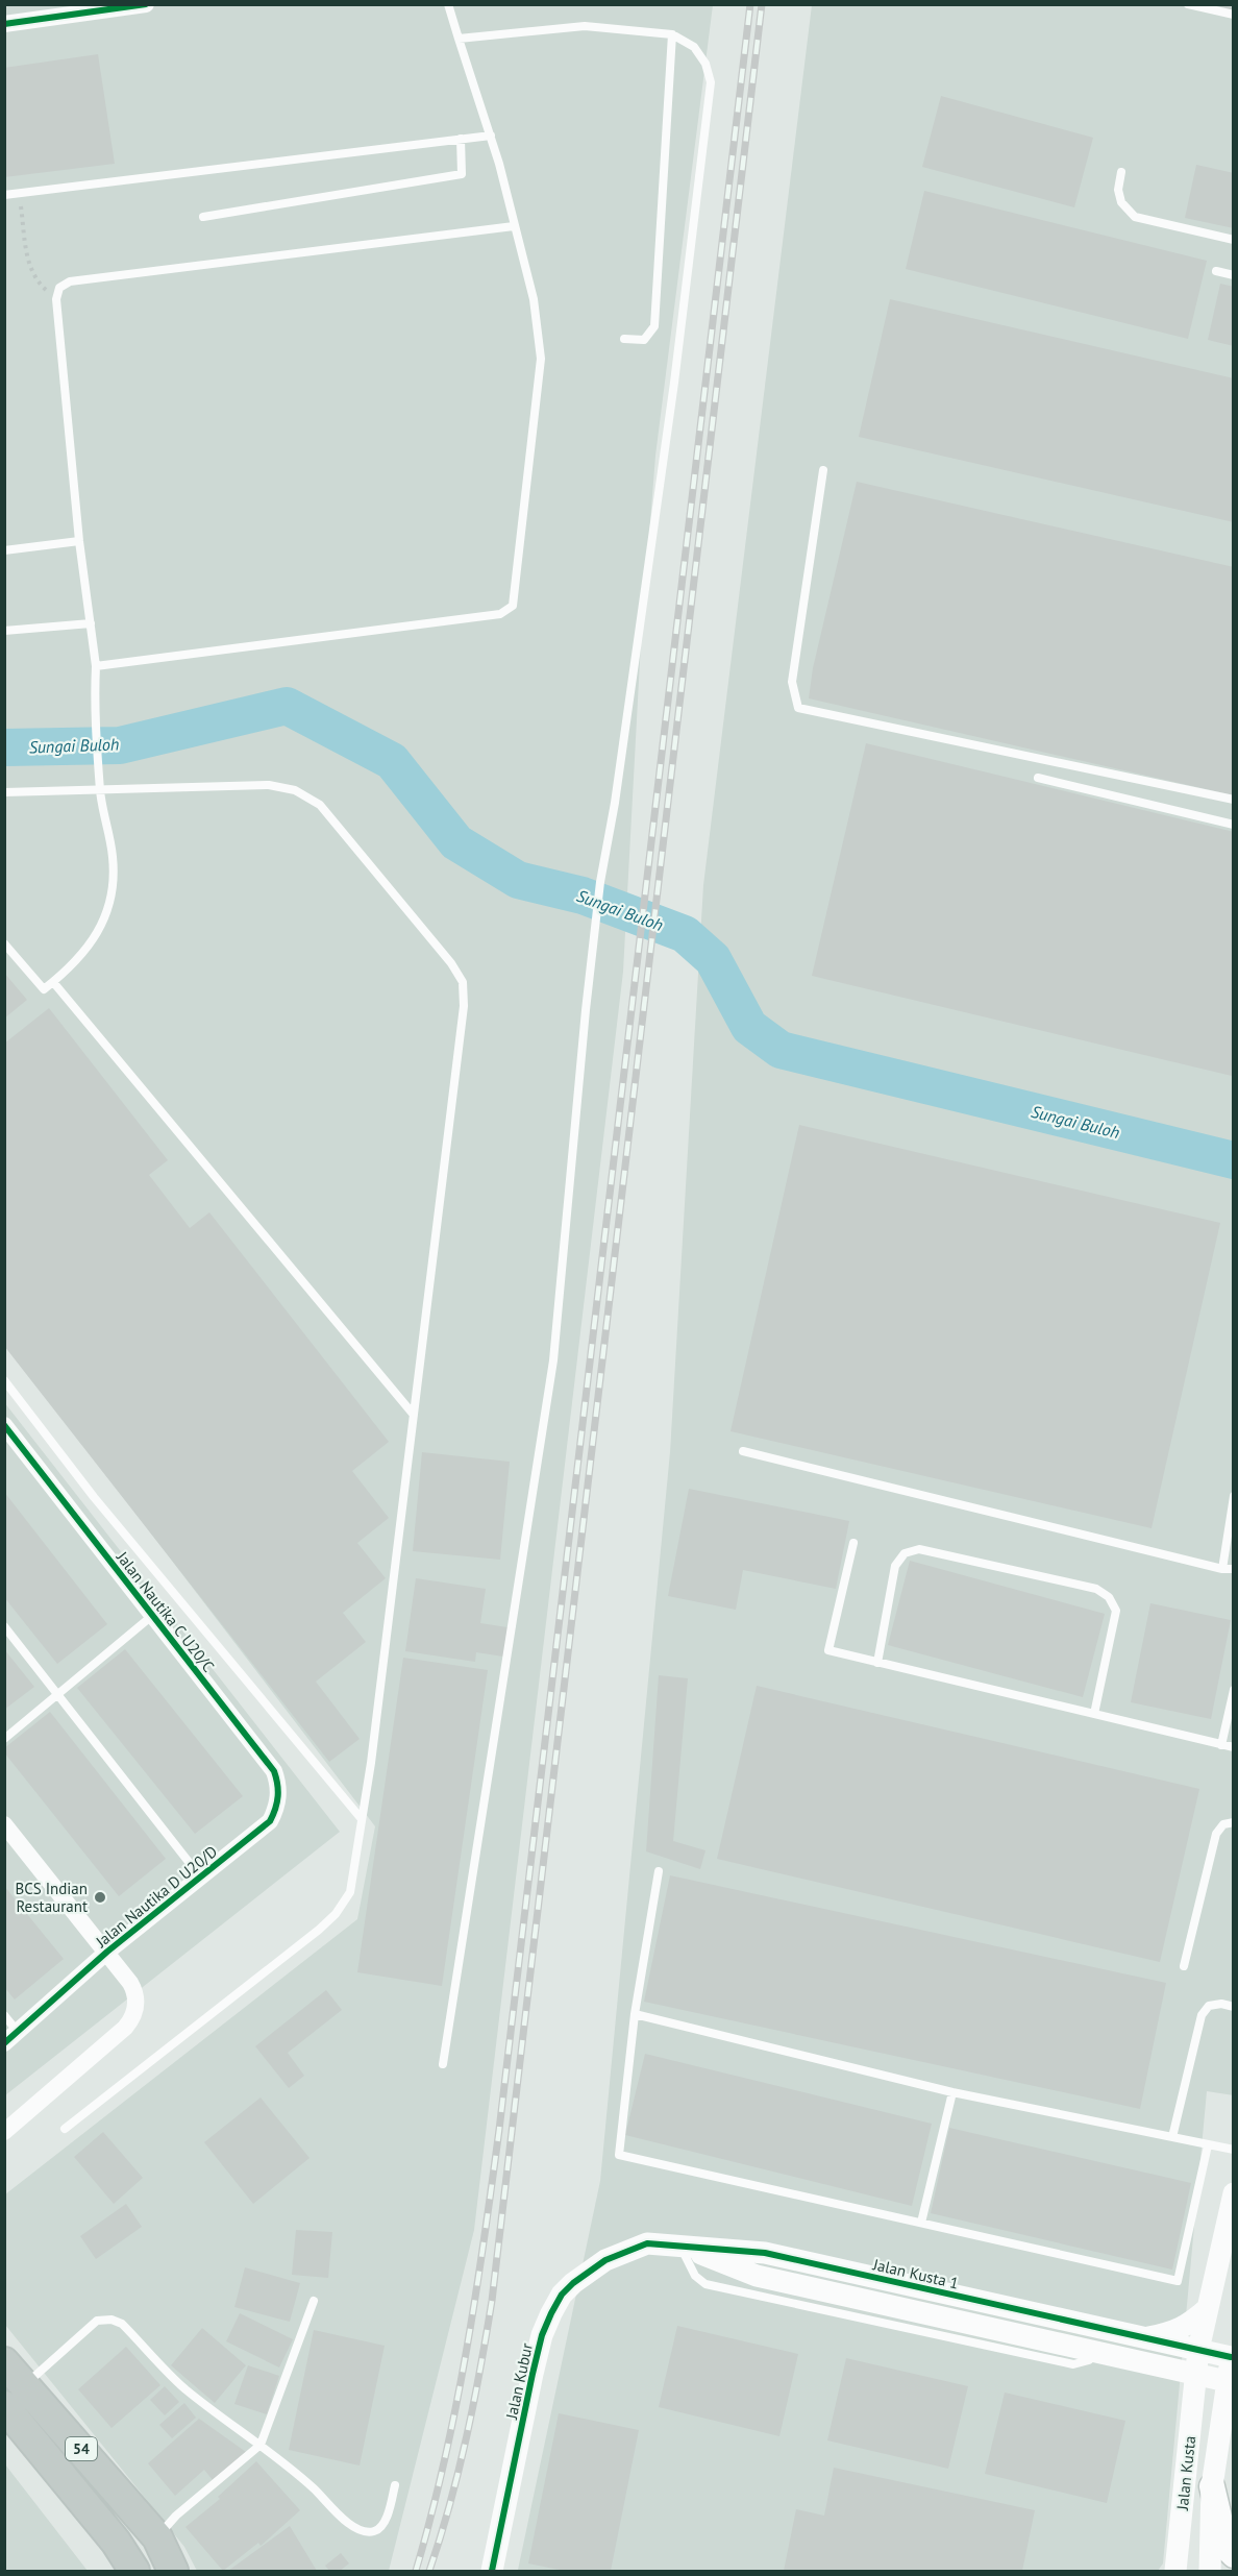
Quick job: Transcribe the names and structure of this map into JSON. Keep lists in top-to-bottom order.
{
  "streets": {
    "highway": ["54"],
    "street": [
      "Jalan Nautika C U20/C",
      "Jalan Nautika D U20/D",
      "Jalan Kusta 1",
      "Jalan Kubur",
      "Jalan Kusta"
    ]
  },
  "crossings": [
    ["Jalan Nautika C U20/C", "Jalan Nautika D U20/D"],
    ["Jalan Kusta 1", "Jalan Kubur"],
    ["Jalan Kusta 1", "Jalan Kusta"]
  ],
  "water": ["Sungai Buloh"],
  "places": ["BCS Indian Restaurant"]
}
